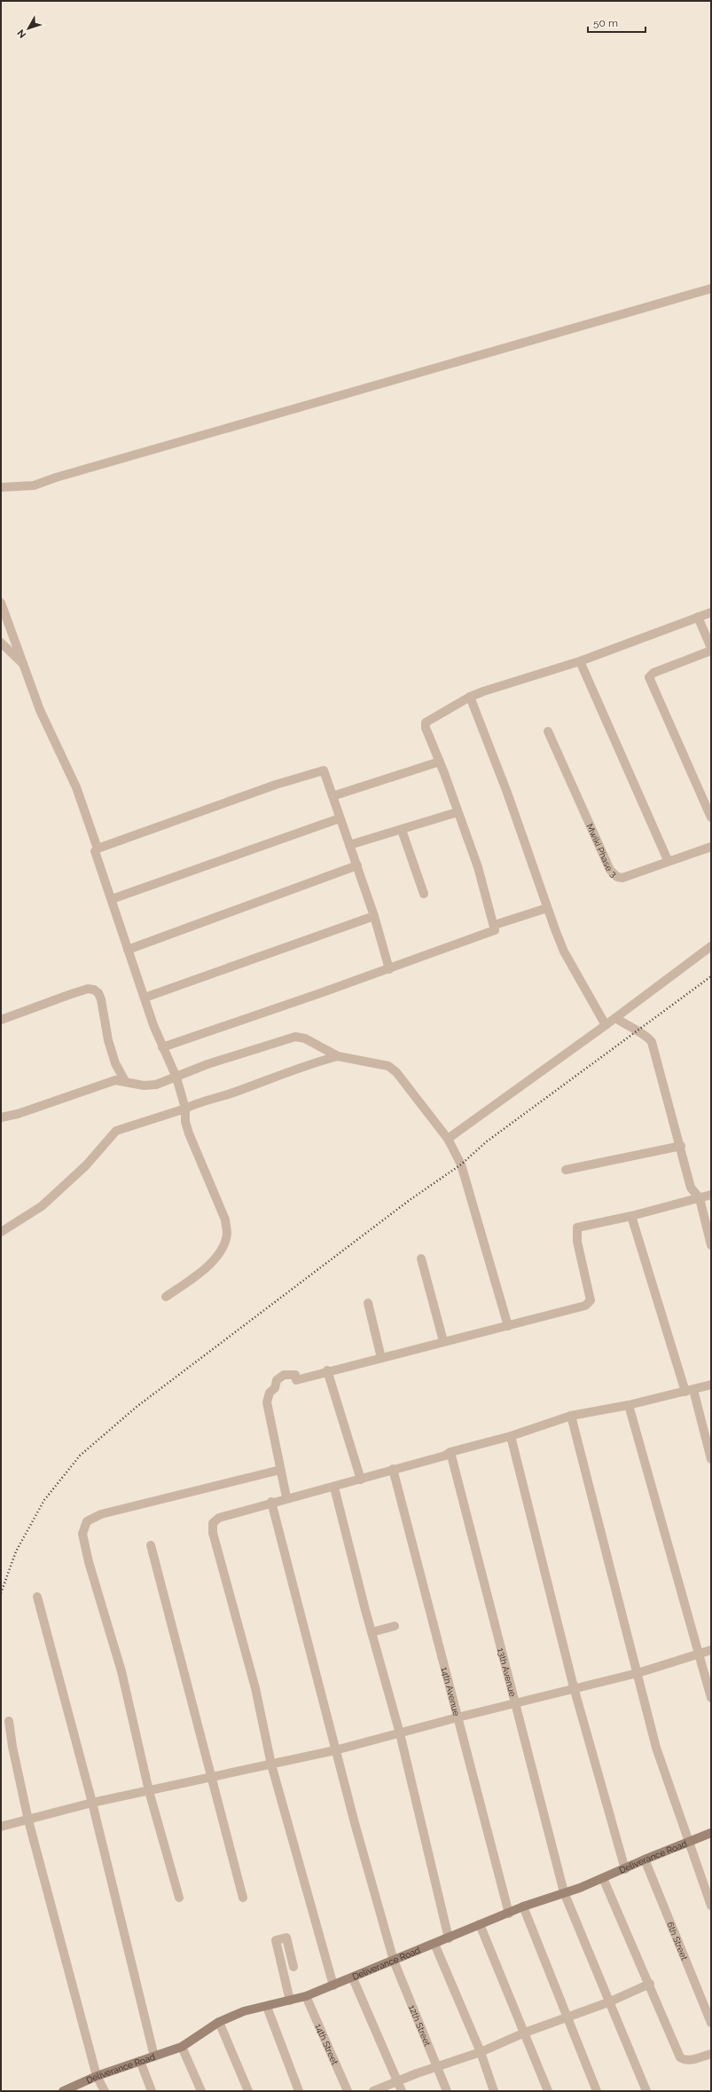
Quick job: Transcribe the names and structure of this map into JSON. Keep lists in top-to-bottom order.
{
  "streets": {
    "street": [
      "Mwiki Phase 3",
      "13th Avenue",
      "14th Avenue",
      "Deliverance Road",
      "6th Street",
      "12th Street",
      "14th Street"
    ]
  },
  "crossings": [
    ["13th Avenue", "Deliverance Road"],
    ["14th Avenue", "Deliverance Road"],
    ["Deliverance Road", "6th Street"],
    ["Deliverance Road", "12th Street"],
    ["Deliverance Road", "14th Street"]
  ],
  "scale_bar": "50 m",
  "north": "bottom left"
}
